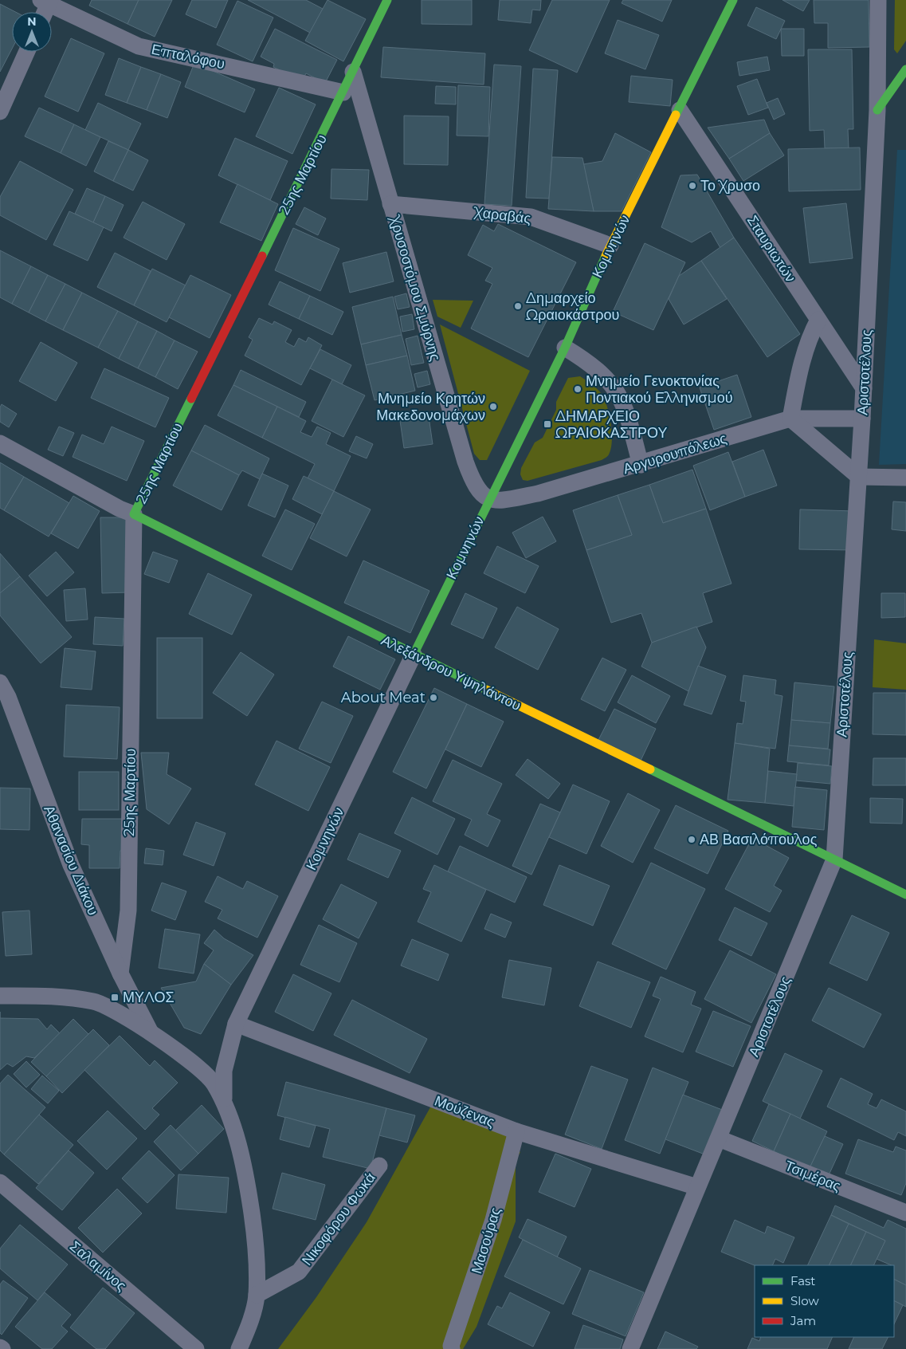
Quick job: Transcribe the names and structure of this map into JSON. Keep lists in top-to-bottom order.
{
  "streets": {
    "street": [
      "Επταλόφου",
      "25ης Μαρτίου",
      "Χαραβάς",
      "Κομνηνών",
      "Σταυριωτών",
      "Χρυσοστόμου Σμύρνης",
      "Αριστοτέλους",
      "Αργυρουπόλεως",
      "Αλεξάνδρου Υψηλάντου",
      "Αθανασίου Διάκου",
      "Μούζενας",
      "Τσιμέρας",
      "Νικοφόρου Φωκά",
      "Μασούρας",
      "Σαλαμίνος"
    ]
  },
  "crossings": [
    ["Επταλόφου", "25ης Μαρτίου"],
    ["25ης Μαρτίου", "Χρυσοστόμου Σμύρνης"],
    ["25ης Μαρτίου", "Αλεξάνδρου Υψηλάντου"],
    ["25ης Μαρτίου", "Αθανασίου Διάκου"],
    ["Χαραβάς", "Κομνηνών"],
    ["Χαραβάς", "Χρυσοστόμου Σμύρνης"],
    ["Κομνηνών", "Σταυριωτών"],
    ["Κομνηνών", "Χρυσοστόμου Σμύρνης"],
    ["Κομνηνών", "Αργυρουπόλεως"],
    ["Κομνηνών", "Αλεξάνδρου Υψηλάντου"],
    ["Κομνηνών", "Μούζενας"],
    ["Σταυριωτών", "Αριστοτέλους"],
    ["Χρυσοστόμου Σμύρνης", "Αργυρουπόλεως"],
    ["Αριστοτέλους", "Αργυρουπόλεως"],
    ["Αριστοτέλους", "Αλεξάνδρου Υψηλάντου"],
    ["Αριστοτέλους", "Μούζενας"],
    ["Αριστοτέλους", "Τσιμέρας"],
    ["Μούζενας", "Μασούρας"]
  ],
  "places": {
    "other": [
      "Το Χρυσο",
      "Δημαρχείο Ωραιοκάστρου",
      "Μνημείο Γενοκτονίας Ποντιακού Ελληνισμού",
      "Μνημείο Κρητών Μακεδονομάχων",
      "About Meat",
      "ΑΒ Βασιλόπουλος"
    ],
    "transit": ["ΔΗΜΑΡΧΕΙΟ ΩΡΑΙΟΚΑΣΤΡΟΥ", "ΜΥΛΟΣ"]
  },
  "legend": ["Fast", "Slow", "Jam"],
  "north": "top"
}
